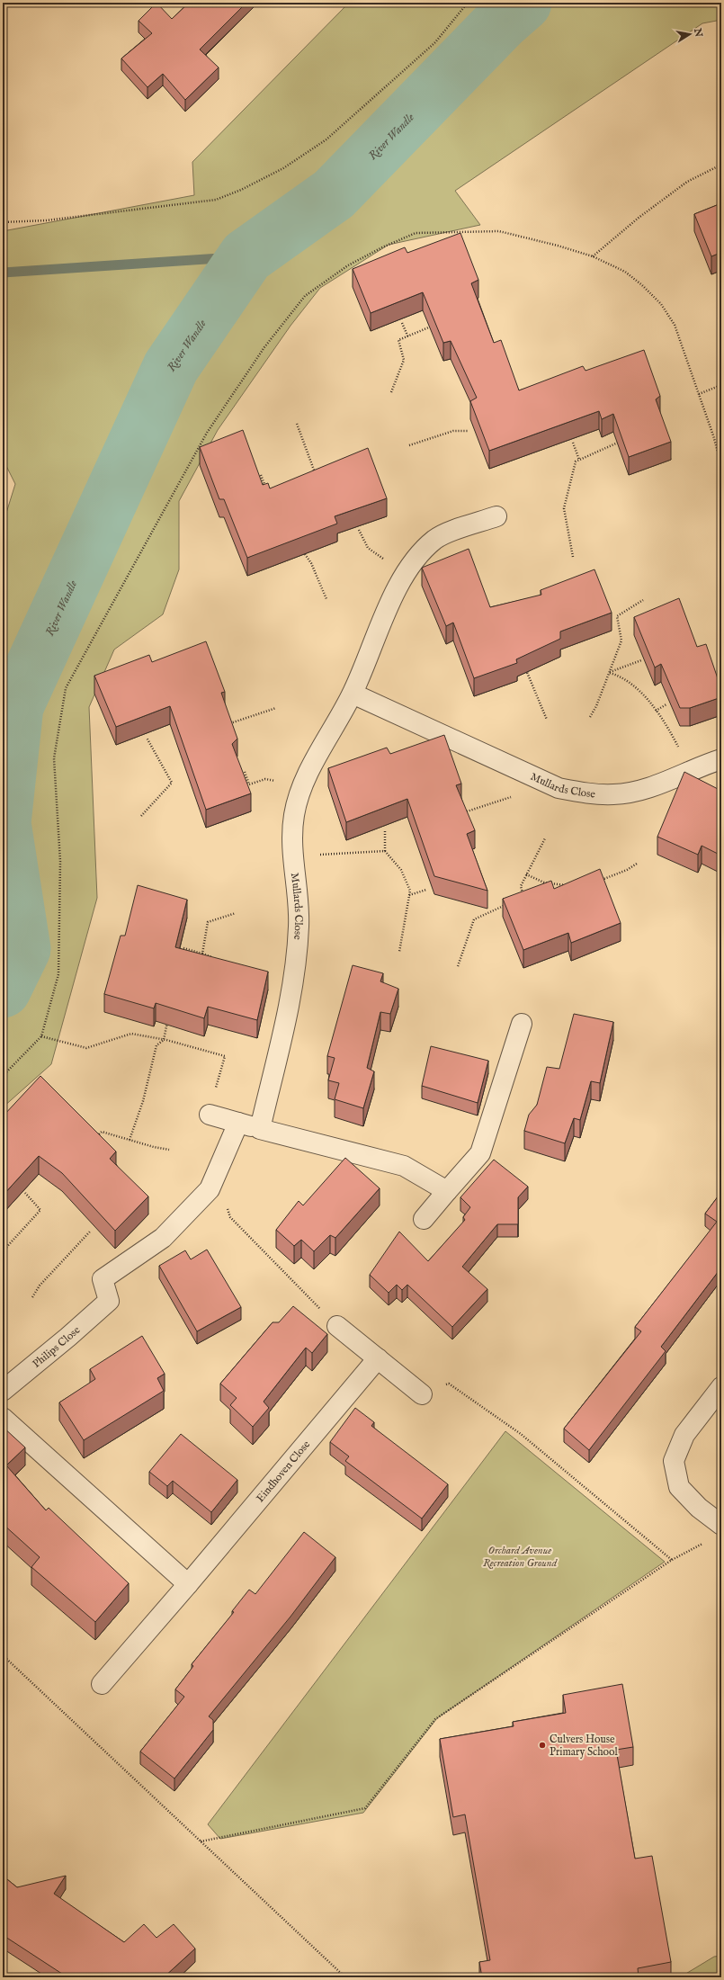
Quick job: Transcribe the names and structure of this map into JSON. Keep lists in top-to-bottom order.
{
  "streets": {
    "street": ["Mullards Close", "Philips Close", "Eindhoven Close"]
  },
  "water": ["River Wandle"],
  "parks": ["Orchard Avenue Recreation Ground"],
  "places": ["Culvers House Primary School"],
  "north": "right"
}
